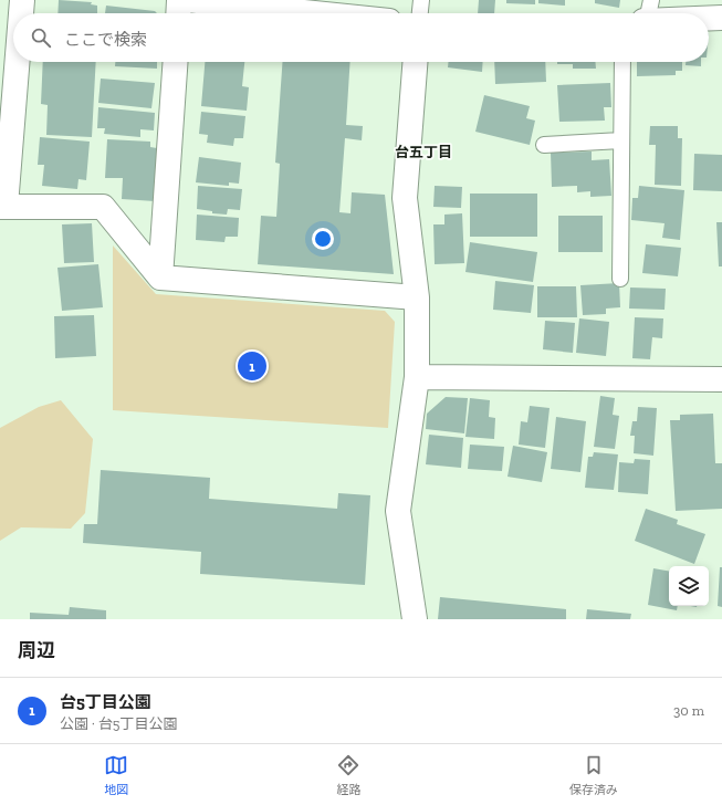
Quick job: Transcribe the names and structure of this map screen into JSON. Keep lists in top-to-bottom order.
{
  "districts": ["台五丁目"],
  "page": {
    "search": "ここで検索",
    "pins": "1",
    "heading": "周辺",
    "list": [
      {
        "mark": "1",
        "name": "台5丁目公園",
        "note": "公園 · 台5丁目公園",
        "value": "30 m"
      }
    ],
    "nav": ["地図", "経路", "保存済み"]
  }
}
